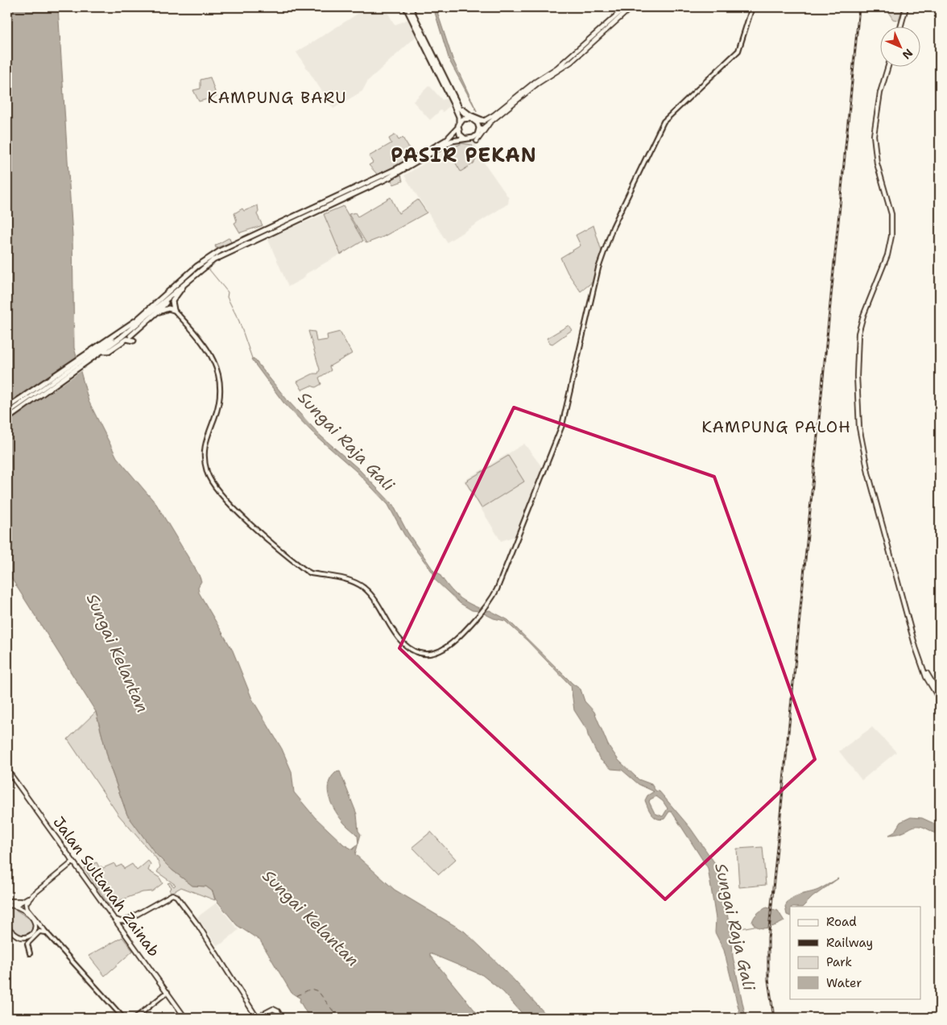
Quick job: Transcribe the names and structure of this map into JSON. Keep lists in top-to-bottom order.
{
  "streets": {
    "main road": ["Jalan Sultanah Zainab"]
  },
  "districts": ["KAMPUNG BARU", "PASIR PEKAN", "KAMPUNG PALOH"],
  "water": ["Sungai Raja Gali", "Sungai Kelantan"],
  "legend": [
    "Road",
    "Railway",
    "Park",
    "Water"
  ],
  "north": "bottom right"
}
